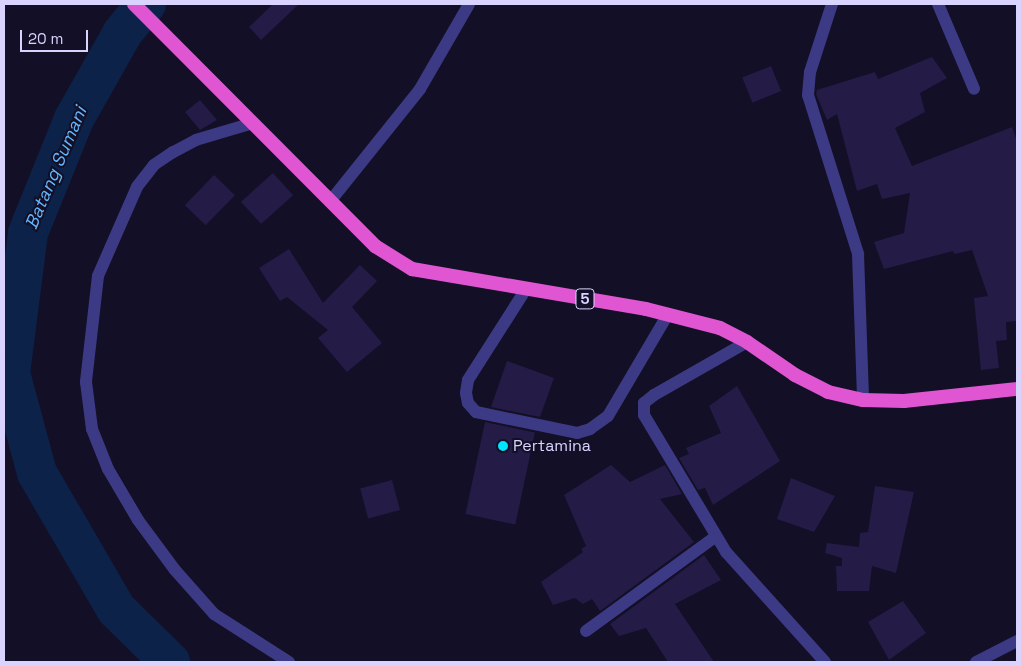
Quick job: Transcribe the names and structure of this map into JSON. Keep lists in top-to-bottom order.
{
  "streets": {
    "highway": ["5"]
  },
  "water": ["Batang Sumani"],
  "places": ["Pertamina"],
  "scale_bar": "20 m"
}
